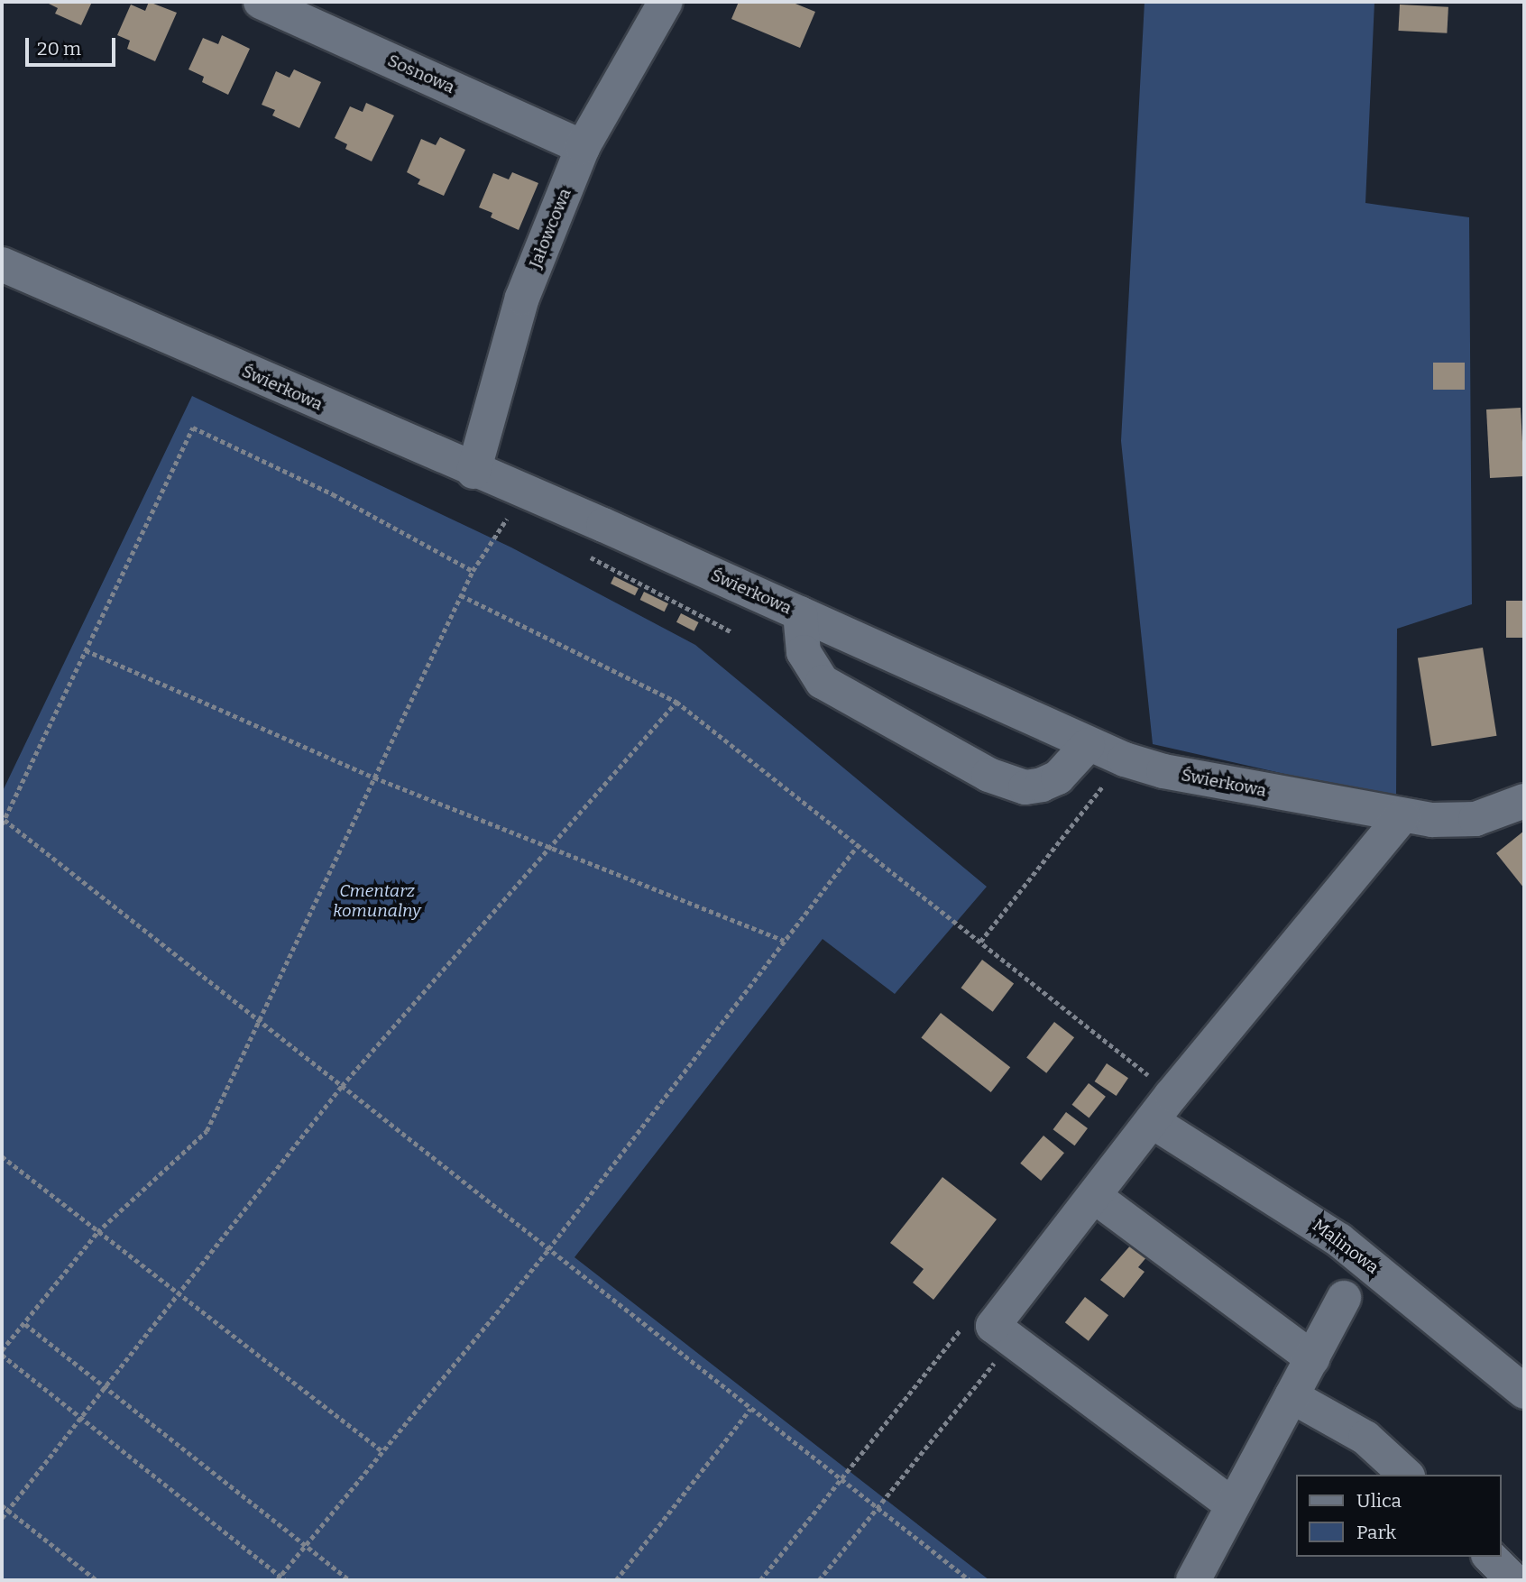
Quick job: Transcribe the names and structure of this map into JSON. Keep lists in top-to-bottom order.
{
  "streets": {
    "street": [
      "Sosnowa",
      "Jałowcowa",
      "Świerkowa",
      "Malinowa"
    ]
  },
  "crossings": [
    ["Sosnowa", "Jałowcowa"],
    ["Jałowcowa", "Świerkowa"]
  ],
  "parks": ["Cmentarz komunalny"],
  "legend": ["Ulica", "Park"],
  "scale_bar": "20 m"
}
